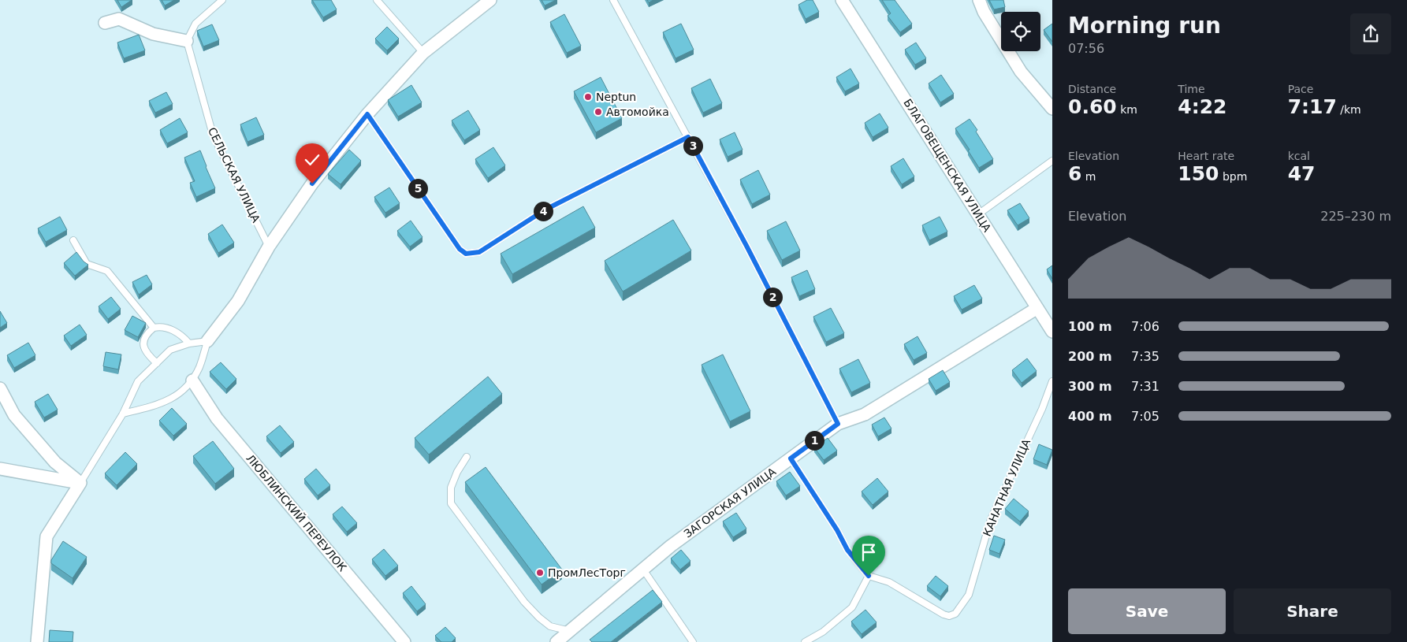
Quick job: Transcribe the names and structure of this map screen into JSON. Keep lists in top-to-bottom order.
{
  "streets": {
    "street": ["БЛАГОВЕЩЕНСКАЯ УЛИЦА", "ЗАГОРСКАЯ УЛИЦА", "ЛЮБЛИНСКИЙ ПЕРЕУЛОК"],
    "lane": ["СЕЛЬСКАЯ УЛИЦА", "КАНАТНАЯ УЛИЦА"]
  },
  "crossings": [
    ["БЛАГОВЕЩЕНСКАЯ УЛИЦА", "ЗАГОРСКАЯ УЛИЦА"]
  ],
  "places": ["Neptun", "Автомойка", "ПромЛесТорг"],
  "page": {
    "heading": ["Morning run", "07:56"],
    "stats": [
      ["Distance", "0.60 km"],
      ["Time", "4:22"],
      ["Pace", "7:17 /km"],
      ["Elevation", "6 m"],
      ["Heart rate", "150 bpm"],
      ["kcal", "47"]
    ],
    "pins": [
      "3",
      "5",
      "4",
      "2",
      "1"
    ],
    "chart": ["Elevation", "225–230 m"],
    "list": [
      {
        "name": "100 m",
        "note": "7:06"
      },
      {
        "name": "200 m",
        "note": "7:35"
      },
      {
        "name": "300 m",
        "note": "7:31"
      },
      {
        "name": "400 m",
        "note": "7:05"
      }
    ],
    "buttons": ["Save", "Share"]
  }
}
